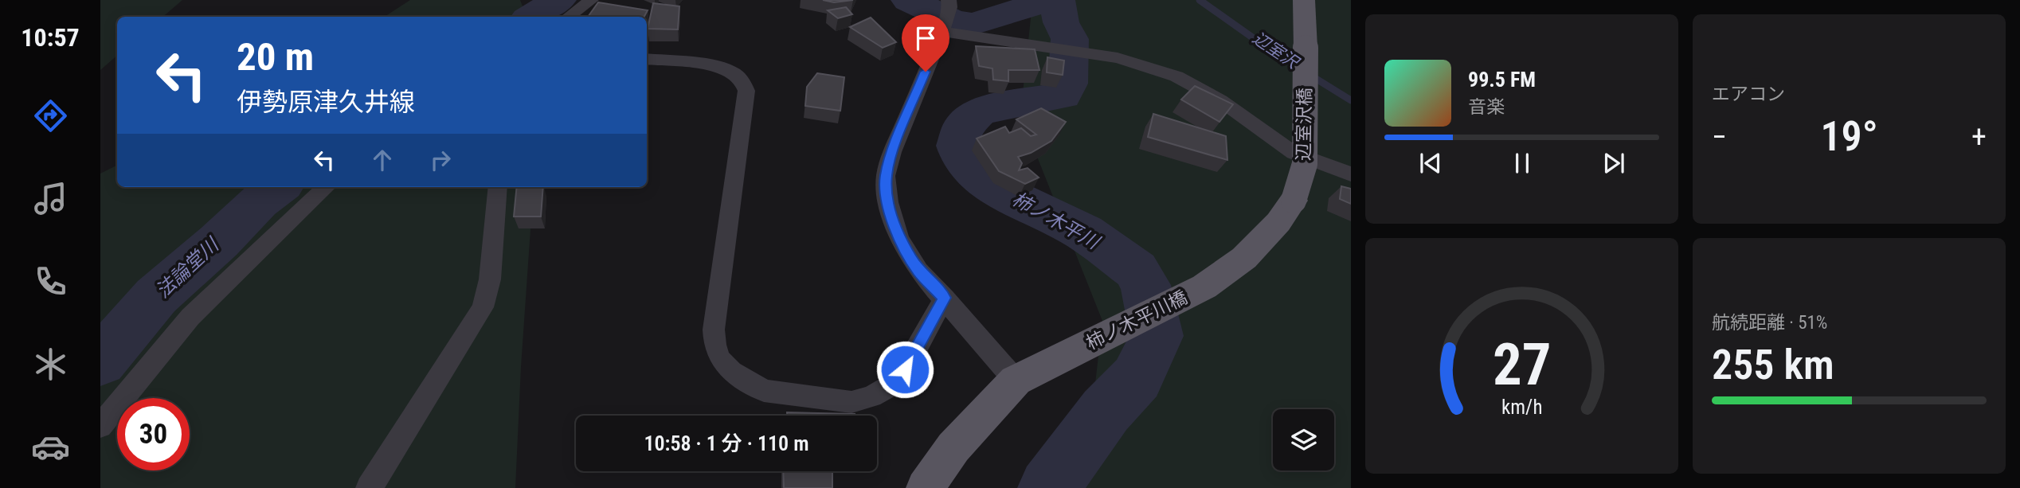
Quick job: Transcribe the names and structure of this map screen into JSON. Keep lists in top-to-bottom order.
{
  "streets": {
    "main road": ["辺室沢橋", "柿ノ木平川橋"]
  },
  "crossings": [
    ["辺室沢橋", "柿ノ木平川橋"]
  ],
  "water": ["辺室沢", "柿ノ木平川", "法論堂川"],
  "page": {
    "tabs": "10:57",
    "tile": [
      "エアコン",
      ["航続距離 · 51%", "255 km"]
    ],
    "turn": ["20 m", "伊勢原津久井線"],
    "song": ["99.5 FM", "音楽"],
    "heat": ["−", "19°", "+"],
    "limit": "30",
    "trip": "10:58 · 1 分 · 110 m",
    "gauge": ["27", "km/h"]
  }
}
